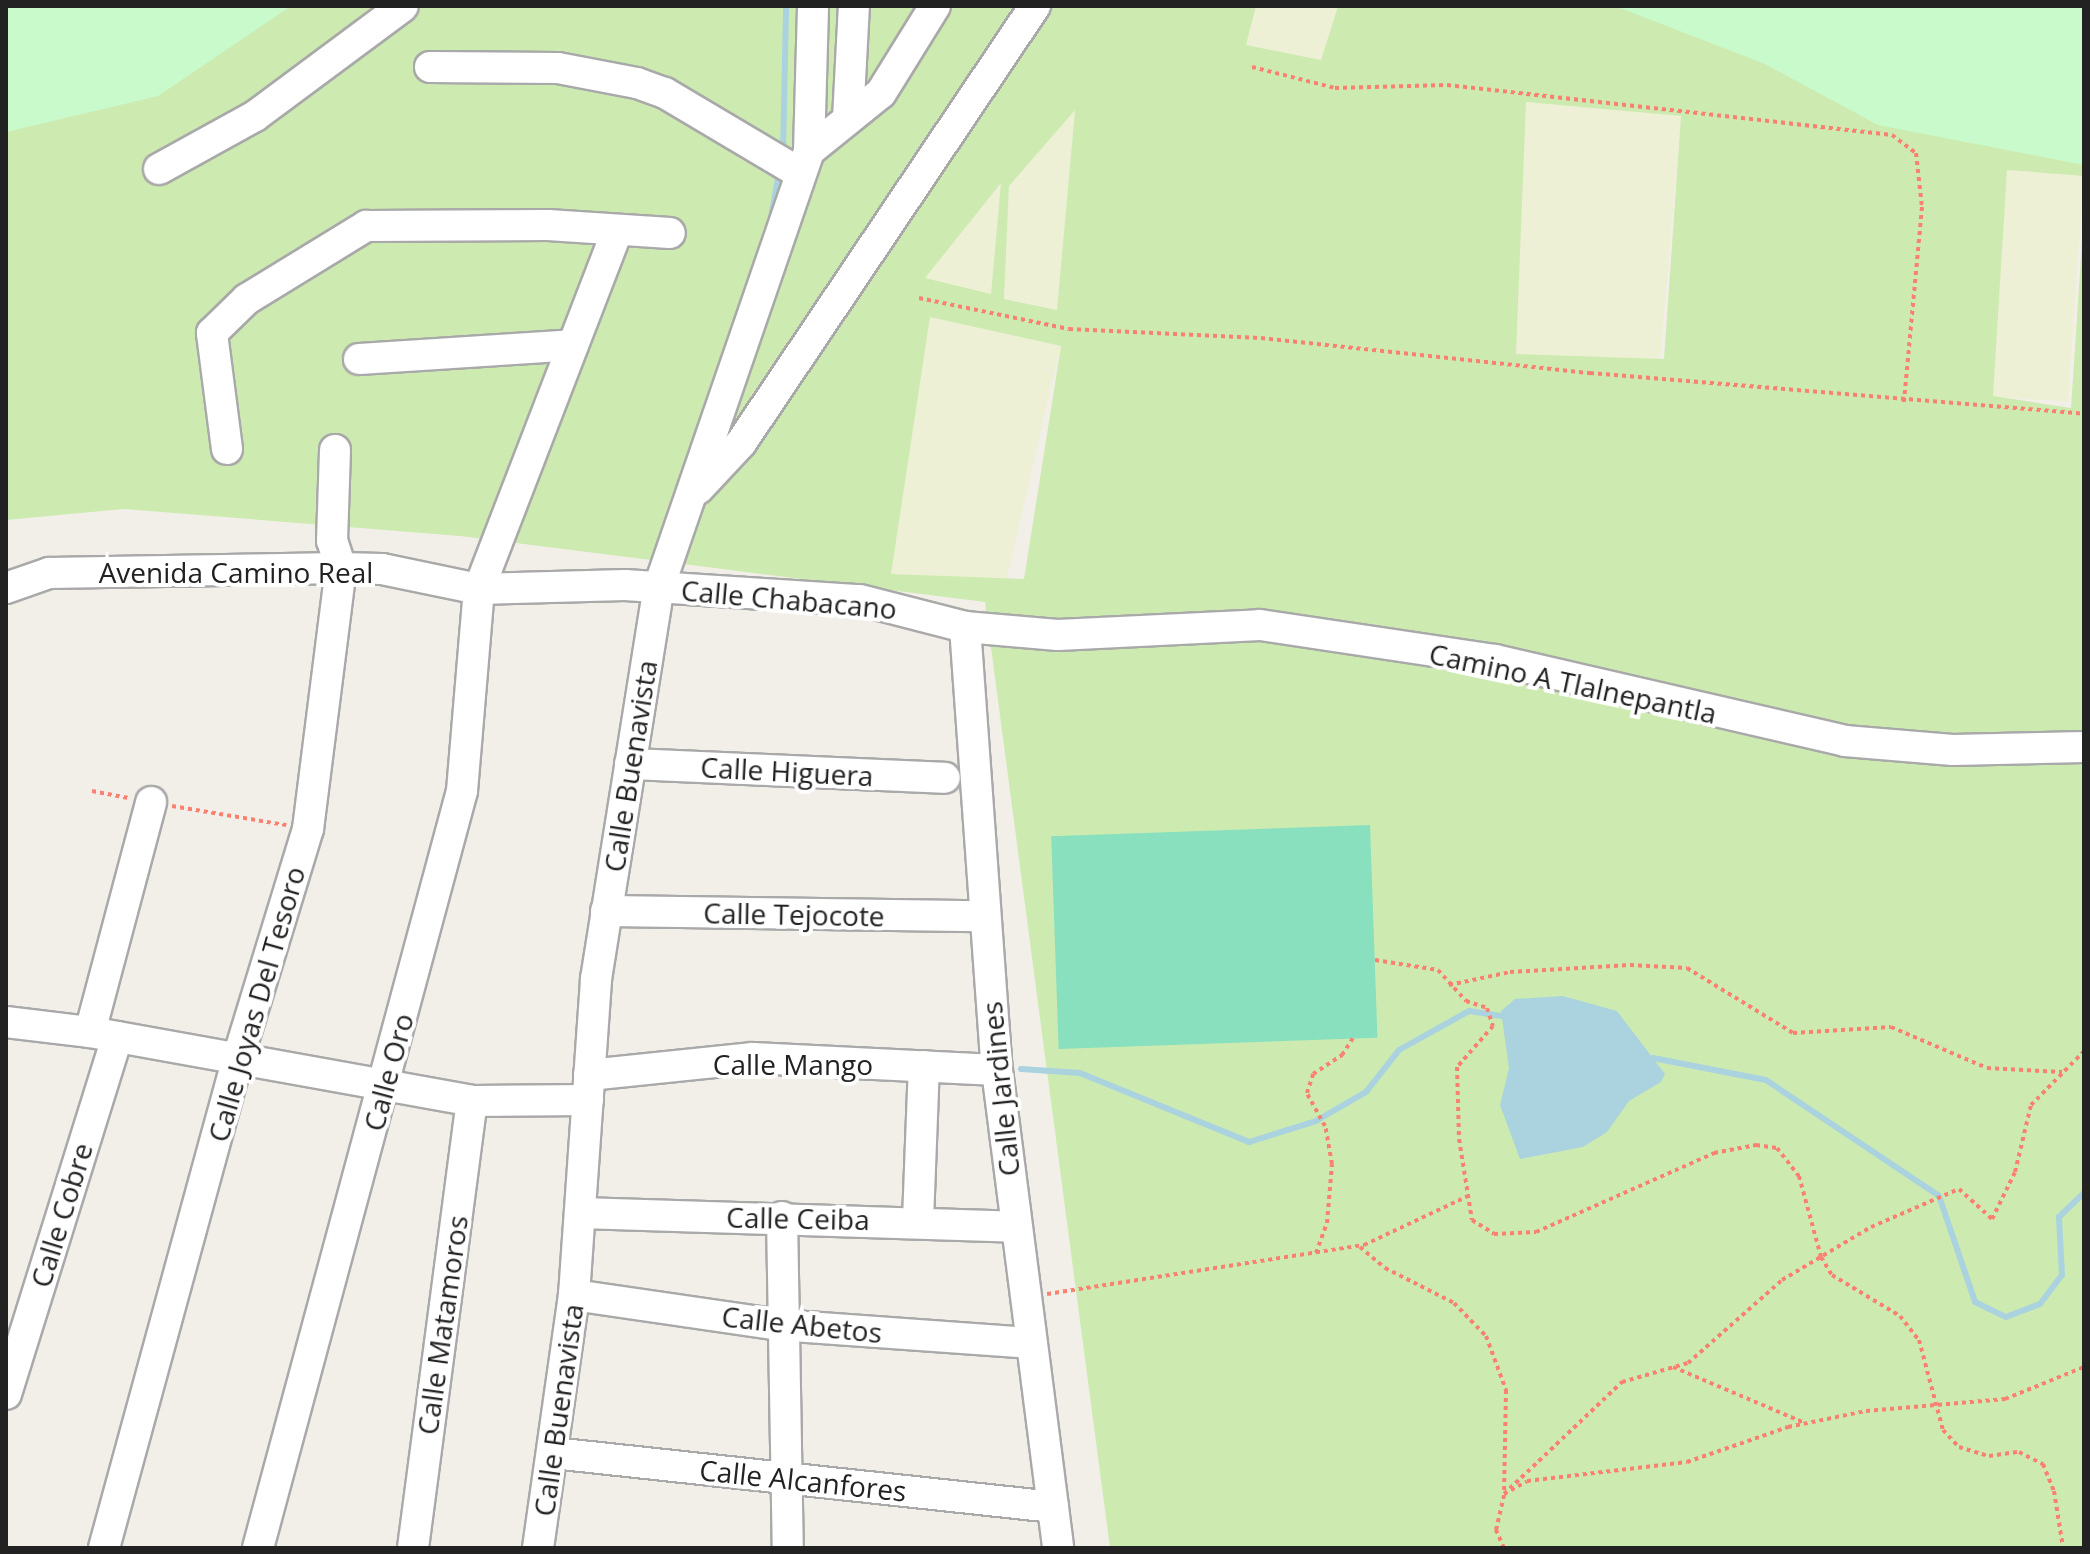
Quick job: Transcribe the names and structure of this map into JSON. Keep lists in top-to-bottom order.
{
  "streets": {
    "street": [
      "Avenida Camino Real",
      "Calle Chabacano",
      "Camino A Tlalnepantla",
      "Calle Buenavista",
      "Calle Higuera",
      "Calle Tejocote",
      "Calle Joyas Del Tesoro",
      "Calle Mango",
      "Calle Oro",
      "Calle Jardines",
      "Calle Cobre",
      "Calle Ceiba",
      "Calle Abetos",
      "Calle Matamoros",
      "Calle Alcanfores"
    ]
  },
  "crossings": [
    ["Avenida Camino Real", "Calle Chabacano"],
    ["Avenida Camino Real", "Calle Buenavista"],
    ["Avenida Camino Real", "Calle Joyas Del Tesoro"],
    ["Avenida Camino Real", "Calle Oro"],
    ["Calle Chabacano", "Camino A Tlalnepantla"],
    ["Calle Chabacano", "Calle Buenavista"],
    ["Calle Chabacano", "Calle Jardines"],
    ["Camino A Tlalnepantla", "Calle Jardines"],
    ["Calle Buenavista", "Calle Higuera"],
    ["Calle Buenavista", "Calle Tejocote"],
    ["Calle Buenavista", "Calle Mango"],
    ["Calle Buenavista", "Calle Ceiba"],
    ["Calle Buenavista", "Calle Abetos"],
    ["Calle Buenavista", "Calle Alcanfores"],
    ["Calle Tejocote", "Calle Jardines"],
    ["Calle Joyas Del Tesoro", "Calle Mango"],
    ["Calle Mango", "Calle Oro"],
    ["Calle Mango", "Calle Jardines"],
    ["Calle Mango", "Calle Cobre"],
    ["Calle Mango", "Calle Matamoros"],
    ["Calle Jardines", "Calle Ceiba"],
    ["Calle Jardines", "Calle Abetos"],
    ["Calle Jardines", "Calle Alcanfores"]
  ]
}
